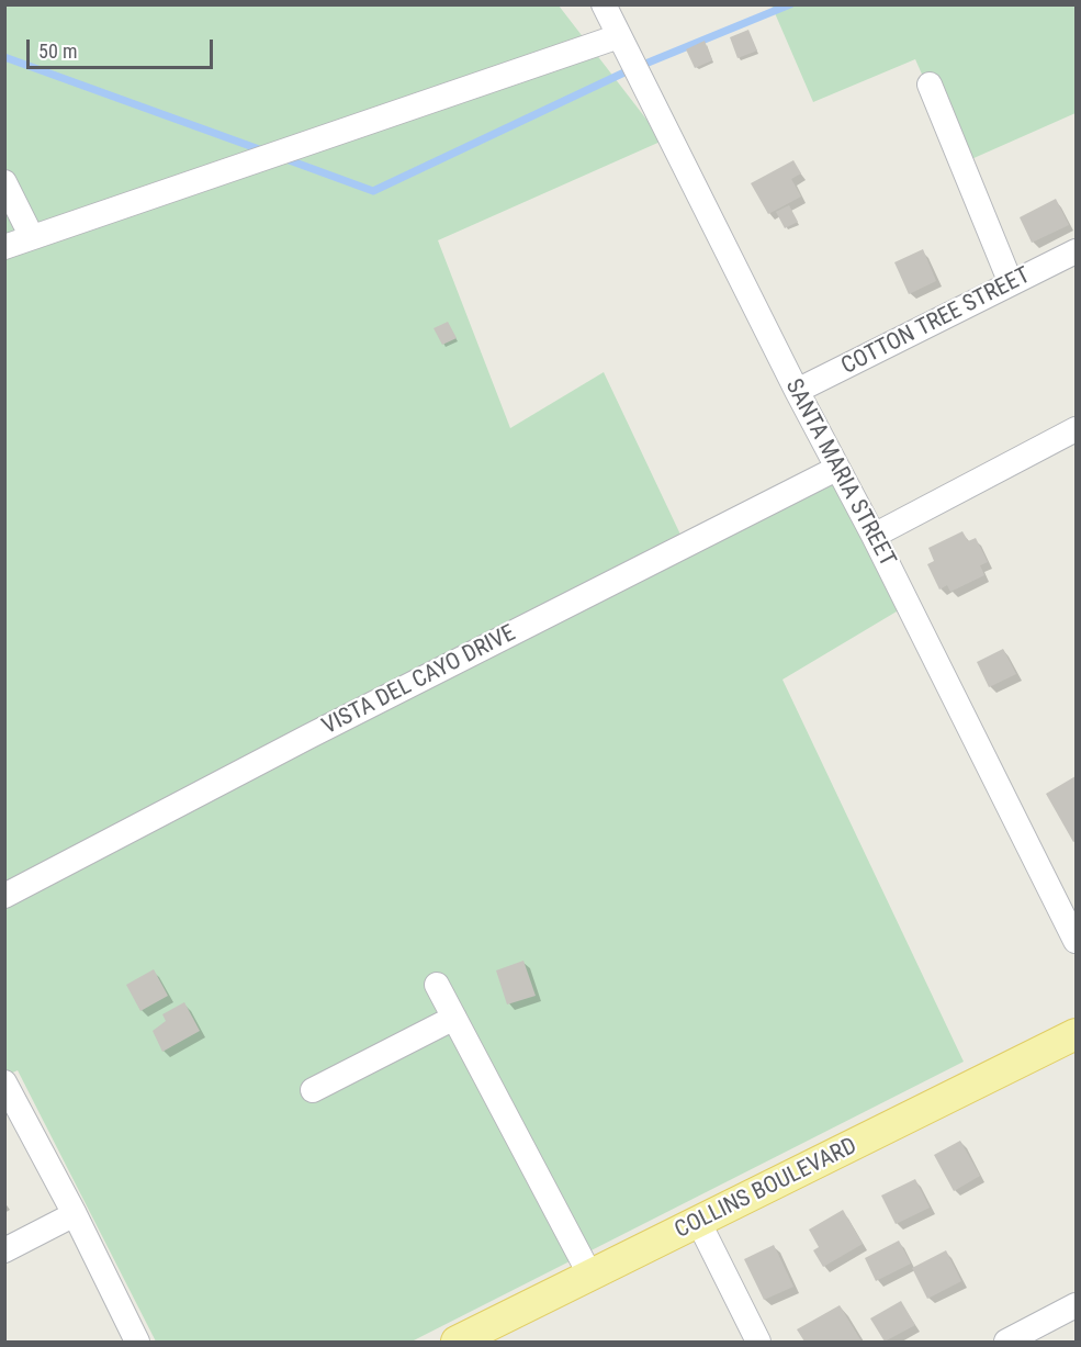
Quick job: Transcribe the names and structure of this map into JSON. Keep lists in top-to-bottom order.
{
  "streets": {
    "main road": ["COLLINS BOULEVARD"],
    "street": ["COTTON TREE STREET", "SANTA MARIA STREET", "VISTA DEL CAYO DRIVE"]
  },
  "crossings": [
    ["COTTON TREE STREET", "SANTA MARIA STREET"],
    ["SANTA MARIA STREET", "VISTA DEL CAYO DRIVE"]
  ],
  "scale_bar": "50 m"
}
